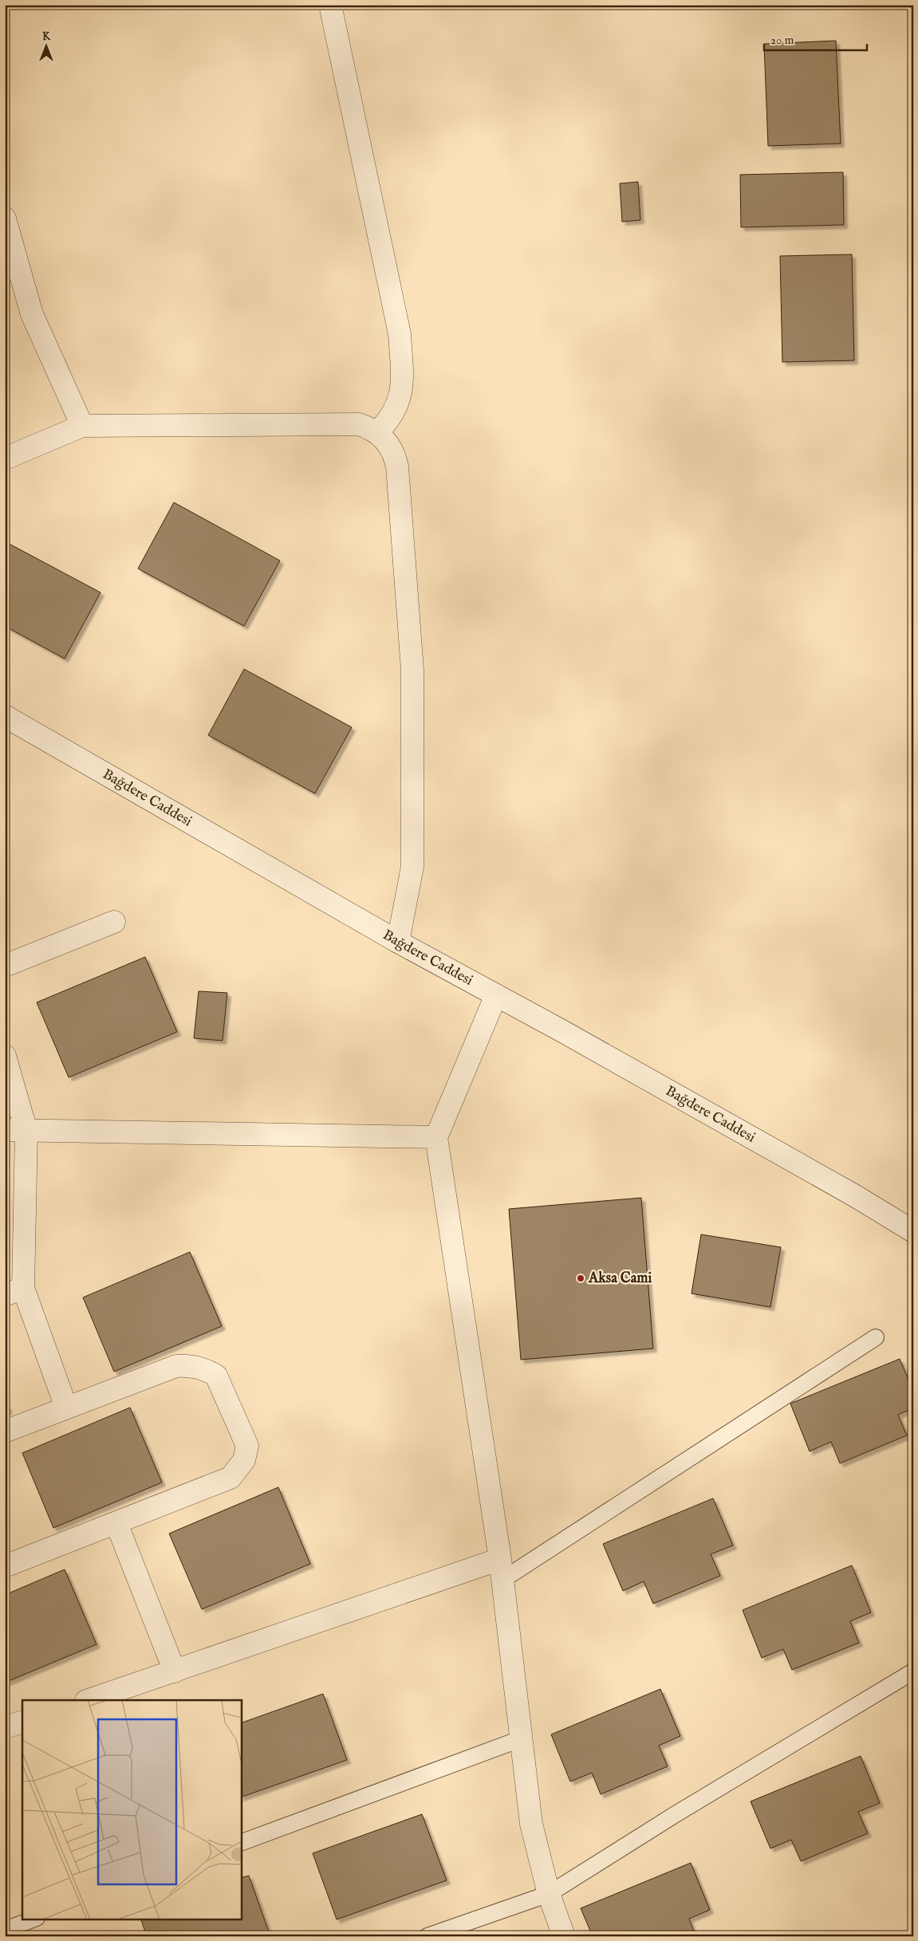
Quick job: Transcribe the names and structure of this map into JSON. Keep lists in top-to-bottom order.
{
  "streets": {
    "street": ["Bağdere Caddesi"]
  },
  "places": ["Aksa Cami"],
  "scale_bar": "20 m",
  "north": "top"
}
